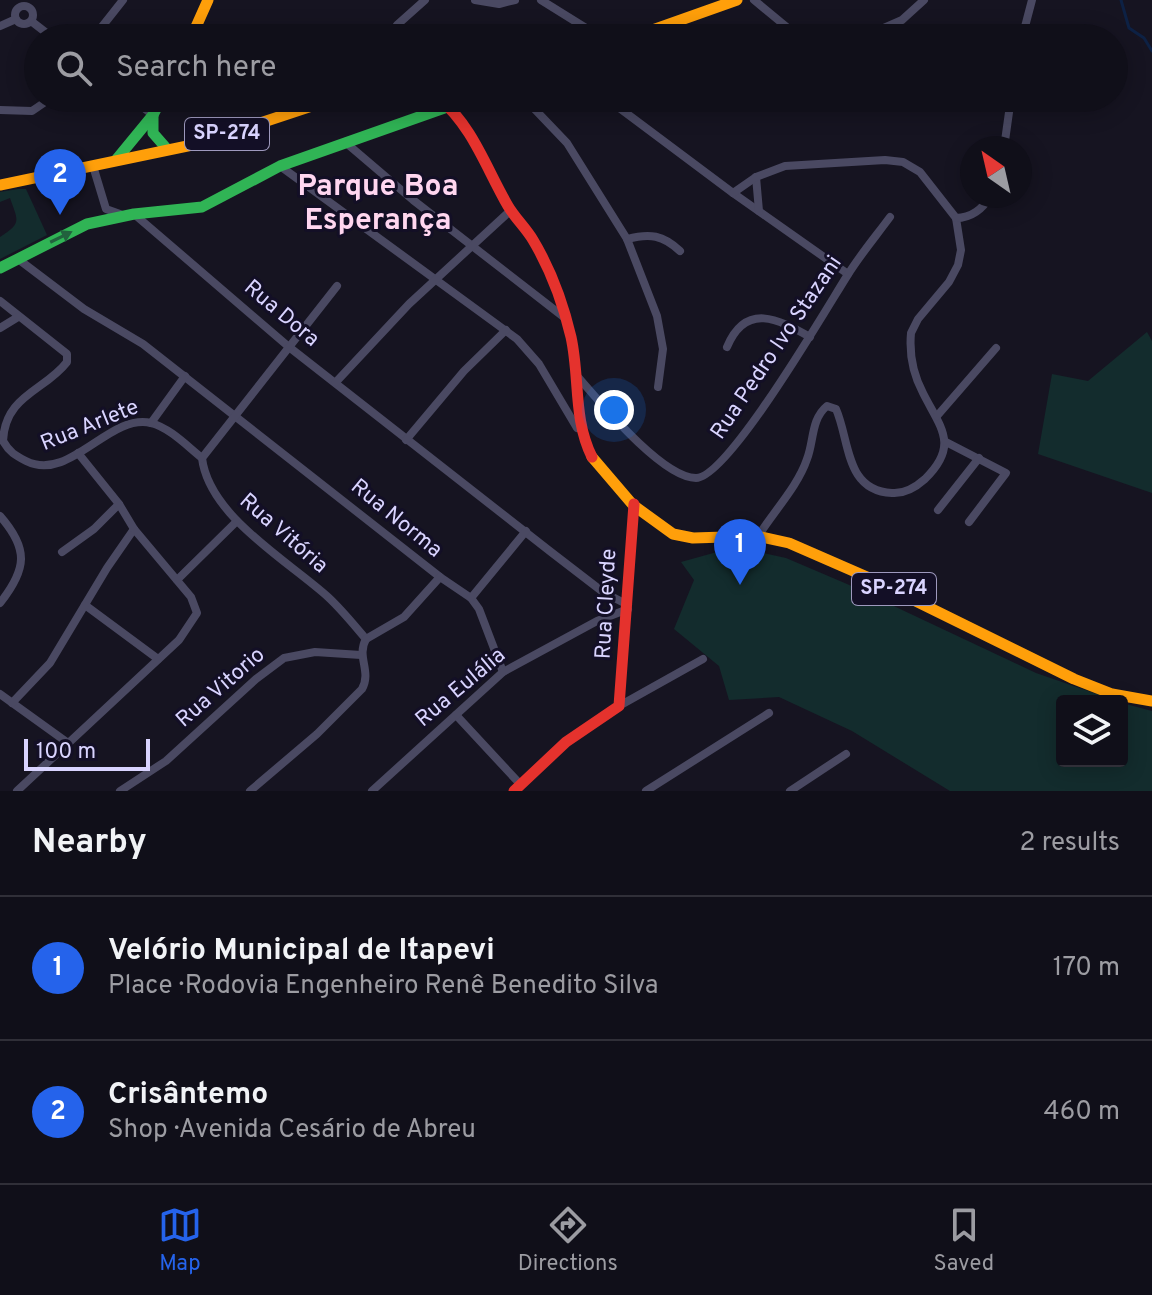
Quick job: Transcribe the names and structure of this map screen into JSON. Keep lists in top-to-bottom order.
{
  "streets": {
    "main road": ["SP-274", "Rua Cleyde"],
    "street": [
      "Rua Dora",
      "Rua Pedro Ivo Stazani",
      "Rua Arlete",
      "Rua Norma",
      "Rua Vitória",
      "Rua Vitorio",
      "Rua Eulália"
    ]
  },
  "crossings": [
    ["SP-274", "Rua Pedro Ivo Stazani"],
    ["SP-274", "Rua Cleyde"],
    ["Rua Dora", "Rua Cleyde"],
    ["Rua Dora", "Rua Eulália"],
    ["Rua Arlete", "Rua Norma"],
    ["Rua Norma", "Rua Eulália"],
    ["Rua Cleyde", "Rua Eulália"]
  ],
  "districts": ["Parque Boa Esperança"],
  "scale_bar": "100 m",
  "north": "top left",
  "page": {
    "search": "Search here",
    "pins": ["2", "1"],
    "scale": "100 m",
    "heading": ["Nearby", "2 results"],
    "list": [
      {
        "mark": "1",
        "name": "Velório Municipal de Itapevi",
        "note": "Place · Rodovia Engenheiro Renê Benedito Silva",
        "value": "170 m"
      },
      {
        "mark": "2",
        "name": "Crisântemo",
        "note": "Shop · Avenida Cesário de Abreu",
        "value": "460 m"
      }
    ],
    "nav": ["Map", "Directions", "Saved"]
  }
}
